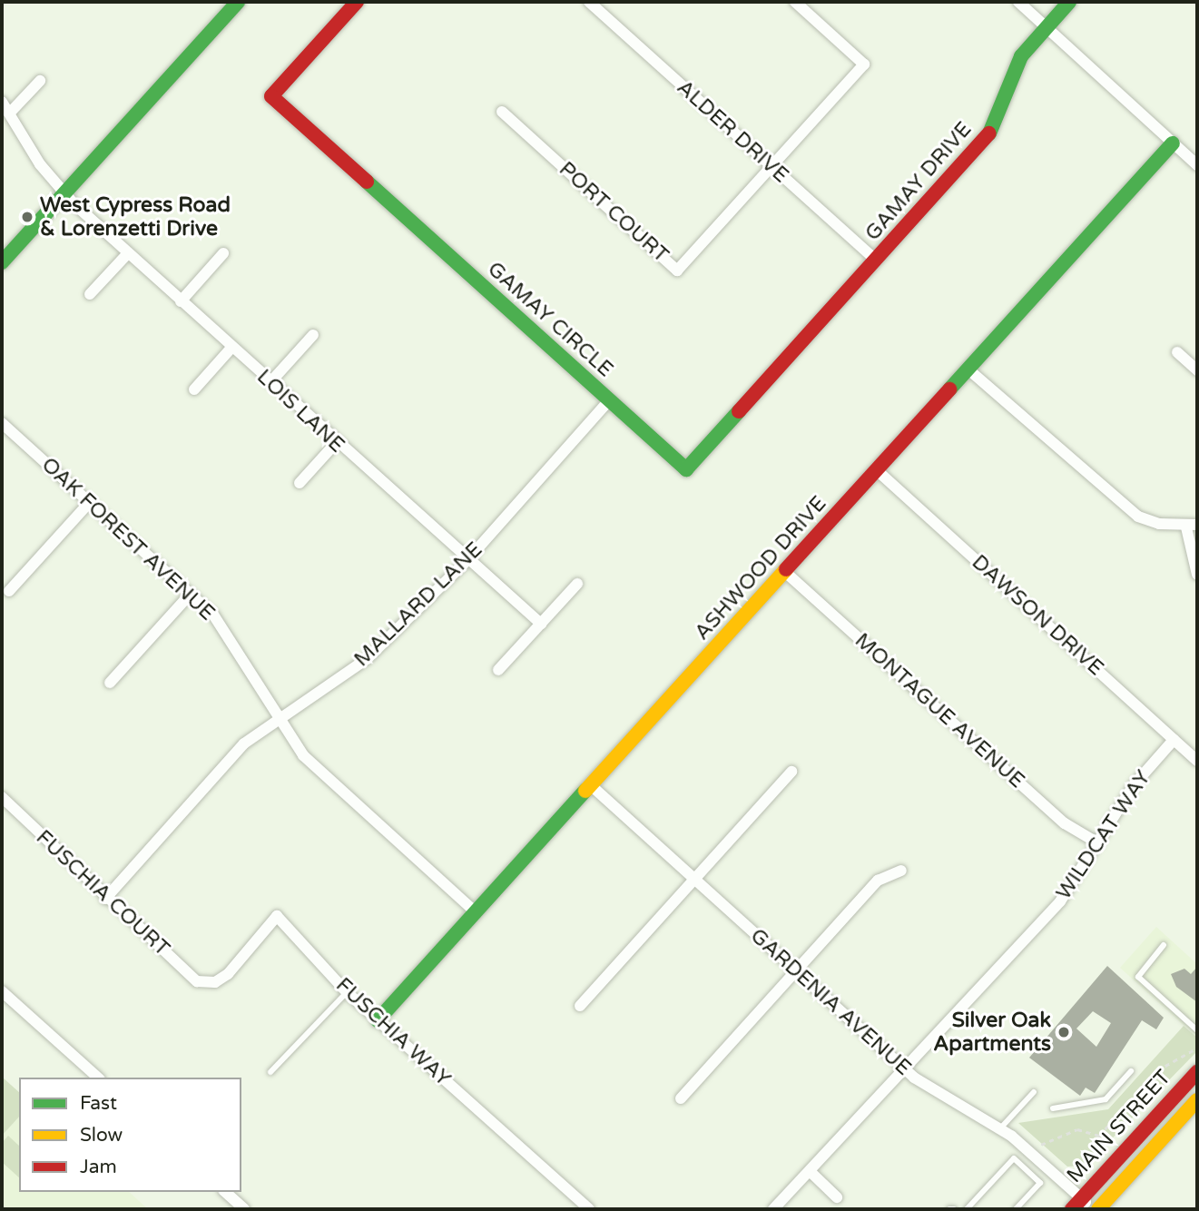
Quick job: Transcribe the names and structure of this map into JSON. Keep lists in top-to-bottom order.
{
  "streets": {
    "street": [
      "ALDER DRIVE",
      "GAMAY DRIVE",
      "PORT COURT",
      "GAMAY CIRCLE",
      "LOIS LANE",
      "OAK FOREST AVENUE",
      "ASHWOOD DRIVE",
      "MALLARD LANE",
      "DAWSON DRIVE",
      "MONTAGUE AVENUE",
      "WILDCAT WAY",
      "FUSCHIA COURT",
      "GARDENIA AVENUE",
      "FUSCHIA WAY",
      "MAIN STREET"
    ]
  },
  "crossings": [
    ["ALDER DRIVE", "GAMAY DRIVE"],
    ["ALDER DRIVE", "PORT COURT"],
    ["ALDER DRIVE", "GAMAY CIRCLE"],
    ["GAMAY DRIVE", "GAMAY CIRCLE"],
    ["GAMAY CIRCLE", "MALLARD LANE"],
    ["LOIS LANE", "MALLARD LANE"],
    ["OAK FOREST AVENUE", "ASHWOOD DRIVE"],
    ["OAK FOREST AVENUE", "MALLARD LANE"],
    ["ASHWOOD DRIVE", "DAWSON DRIVE"],
    ["ASHWOOD DRIVE", "MONTAGUE AVENUE"],
    ["ASHWOOD DRIVE", "GARDENIA AVENUE"],
    ["ASHWOOD DRIVE", "FUSCHIA WAY"],
    ["MALLARD LANE", "FUSCHIA COURT"],
    ["DAWSON DRIVE", "WILDCAT WAY"],
    ["MONTAGUE AVENUE", "WILDCAT WAY"],
    ["WILDCAT WAY", "GARDENIA AVENUE"],
    ["FUSCHIA COURT", "FUSCHIA WAY"],
    ["GARDENIA AVENUE", "MAIN STREET"]
  ],
  "places": ["West Cypress Road & Lorenzetti Drive", "Silver Oak Apartments"],
  "legend": ["Fast", "Slow", "Jam"]
}
